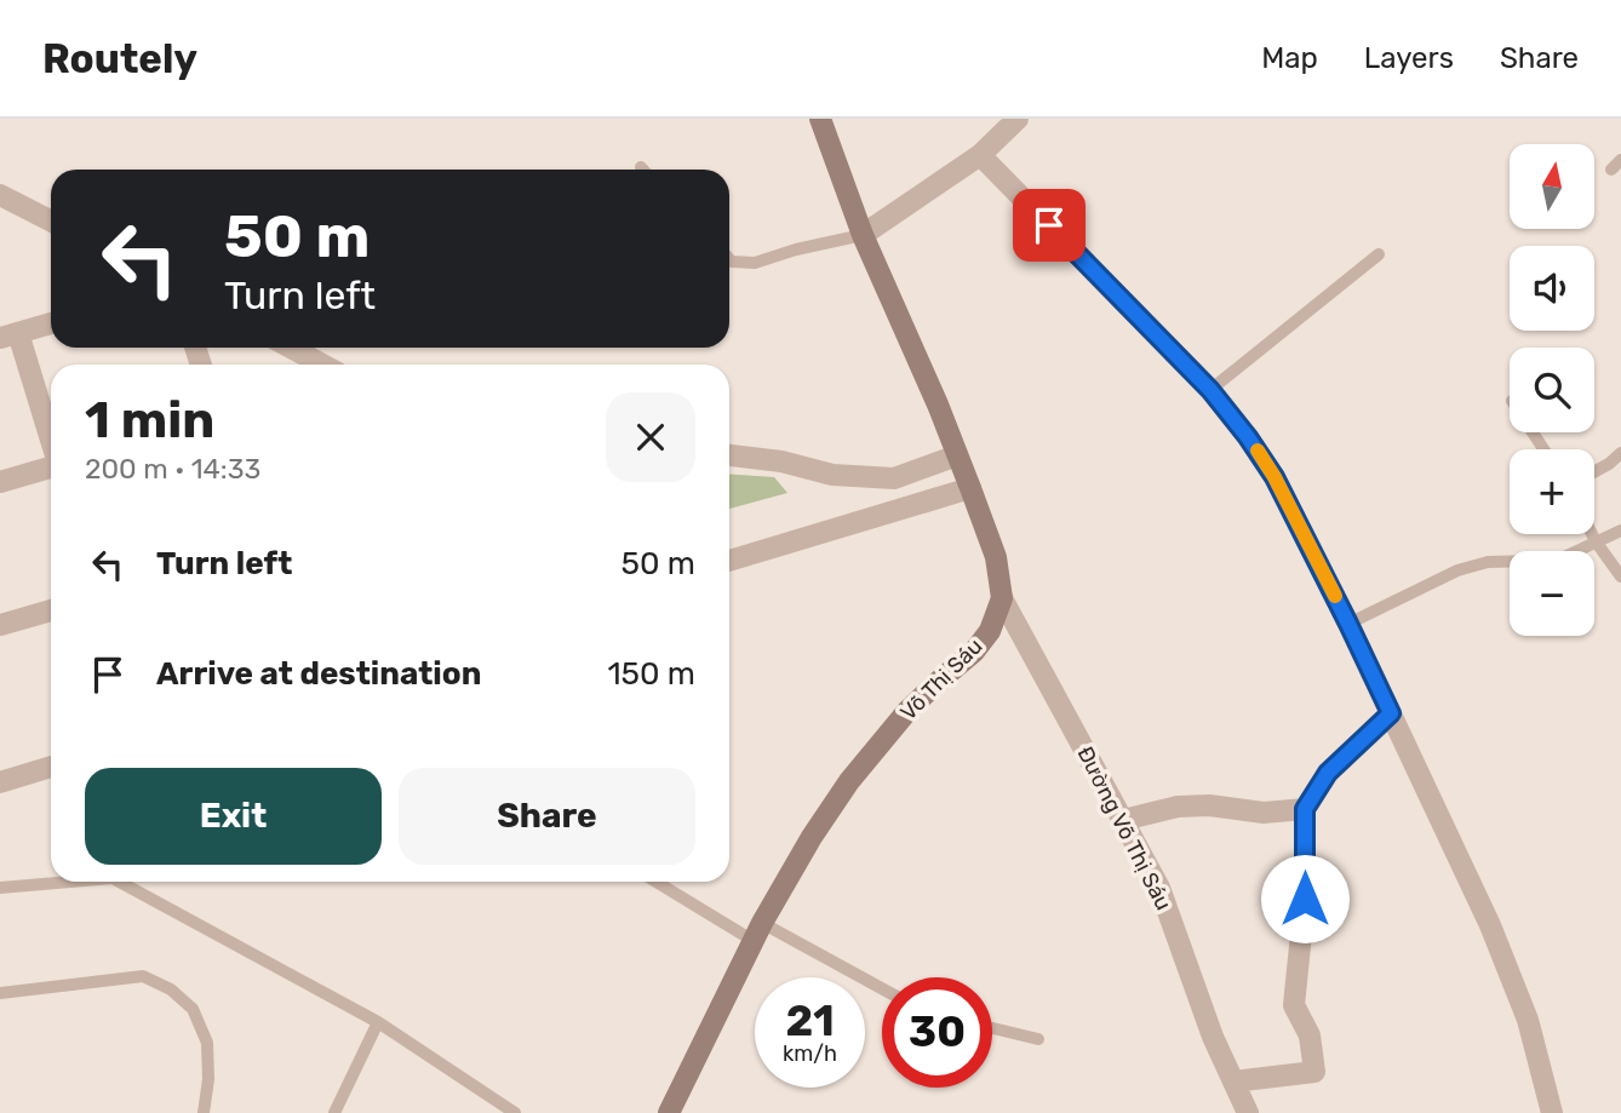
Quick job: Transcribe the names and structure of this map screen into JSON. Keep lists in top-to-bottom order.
{
  "streets": {
    "main road": ["Võ Thị Sáu"],
    "street": ["Đường Võ Thị Sáu"]
  },
  "crossings": [
    ["Võ Thị Sáu", "Đường Võ Thị Sáu"]
  ],
  "north": "top",
  "page": {
    "header": "Routely",
    "nav": ["Map", "Layers", "Share"],
    "map_buttons": ["+", "−"],
    "turn": ["50 m", "Turn left"],
    "heading": ["1 min", "200 m · 14:33"],
    "list": [
      {
        "name": "Turn left",
        "value": "50 m"
      },
      {
        "name": "Arrive at destination",
        "value": "150 m"
      }
    ],
    "buttons": ["Exit", "Share"],
    "speed": "21 km/h",
    "limit": "30"
  }
}
